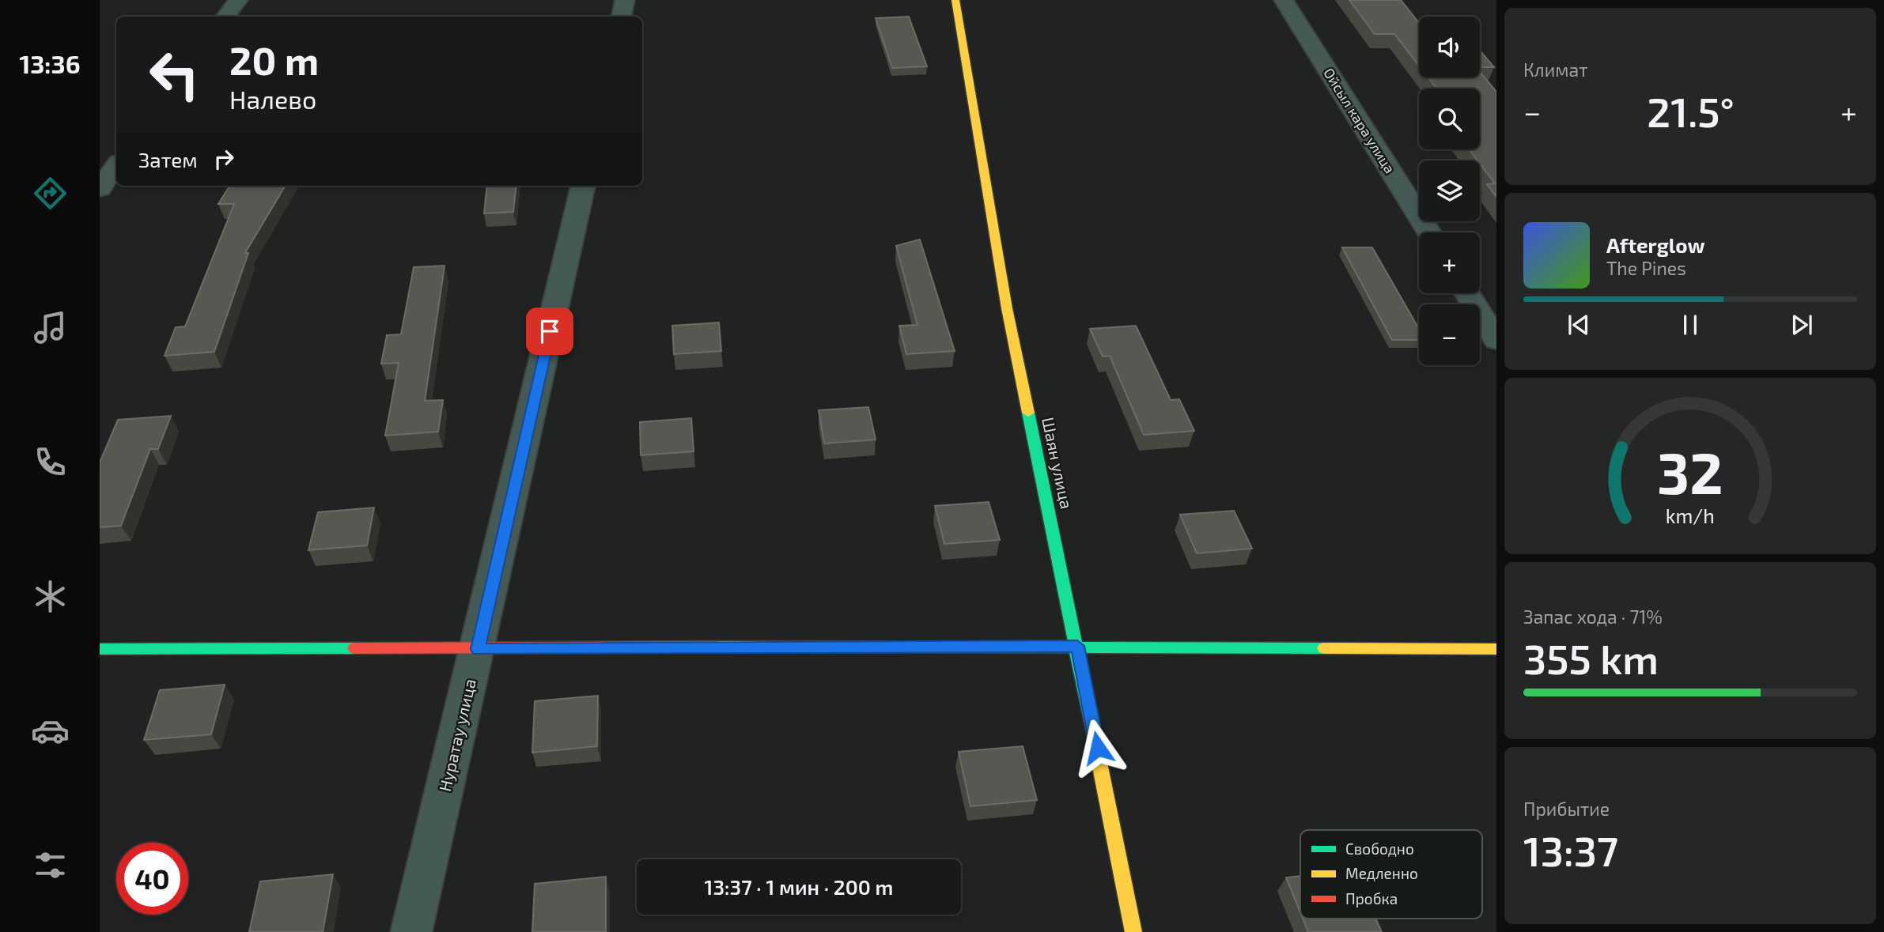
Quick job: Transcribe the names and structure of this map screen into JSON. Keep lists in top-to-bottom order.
{
  "streets": {
    "street": ["Ойсыл кара улица", "Шаян улица", "Нуратау улица"]
  },
  "legend": ["Свободно", "Медленно", "Пробка"],
  "page": {
    "tabs": "13:36",
    "tile": [
      "Климат",
      ["Запас хода · 71%", "355 km"],
      ["Прибытие", "13:37"]
    ],
    "map_buttons": ["+", "−"],
    "turn": ["20 m", "Налево"],
    "heat": ["−", "21.5°", "+"],
    "then": "Затем",
    "song": ["Afterglow", "The Pines"],
    "limit": "40",
    "trip": "13:37 · 1 мин · 200 m",
    "gauge": ["32", "km/h"]
  }
}
